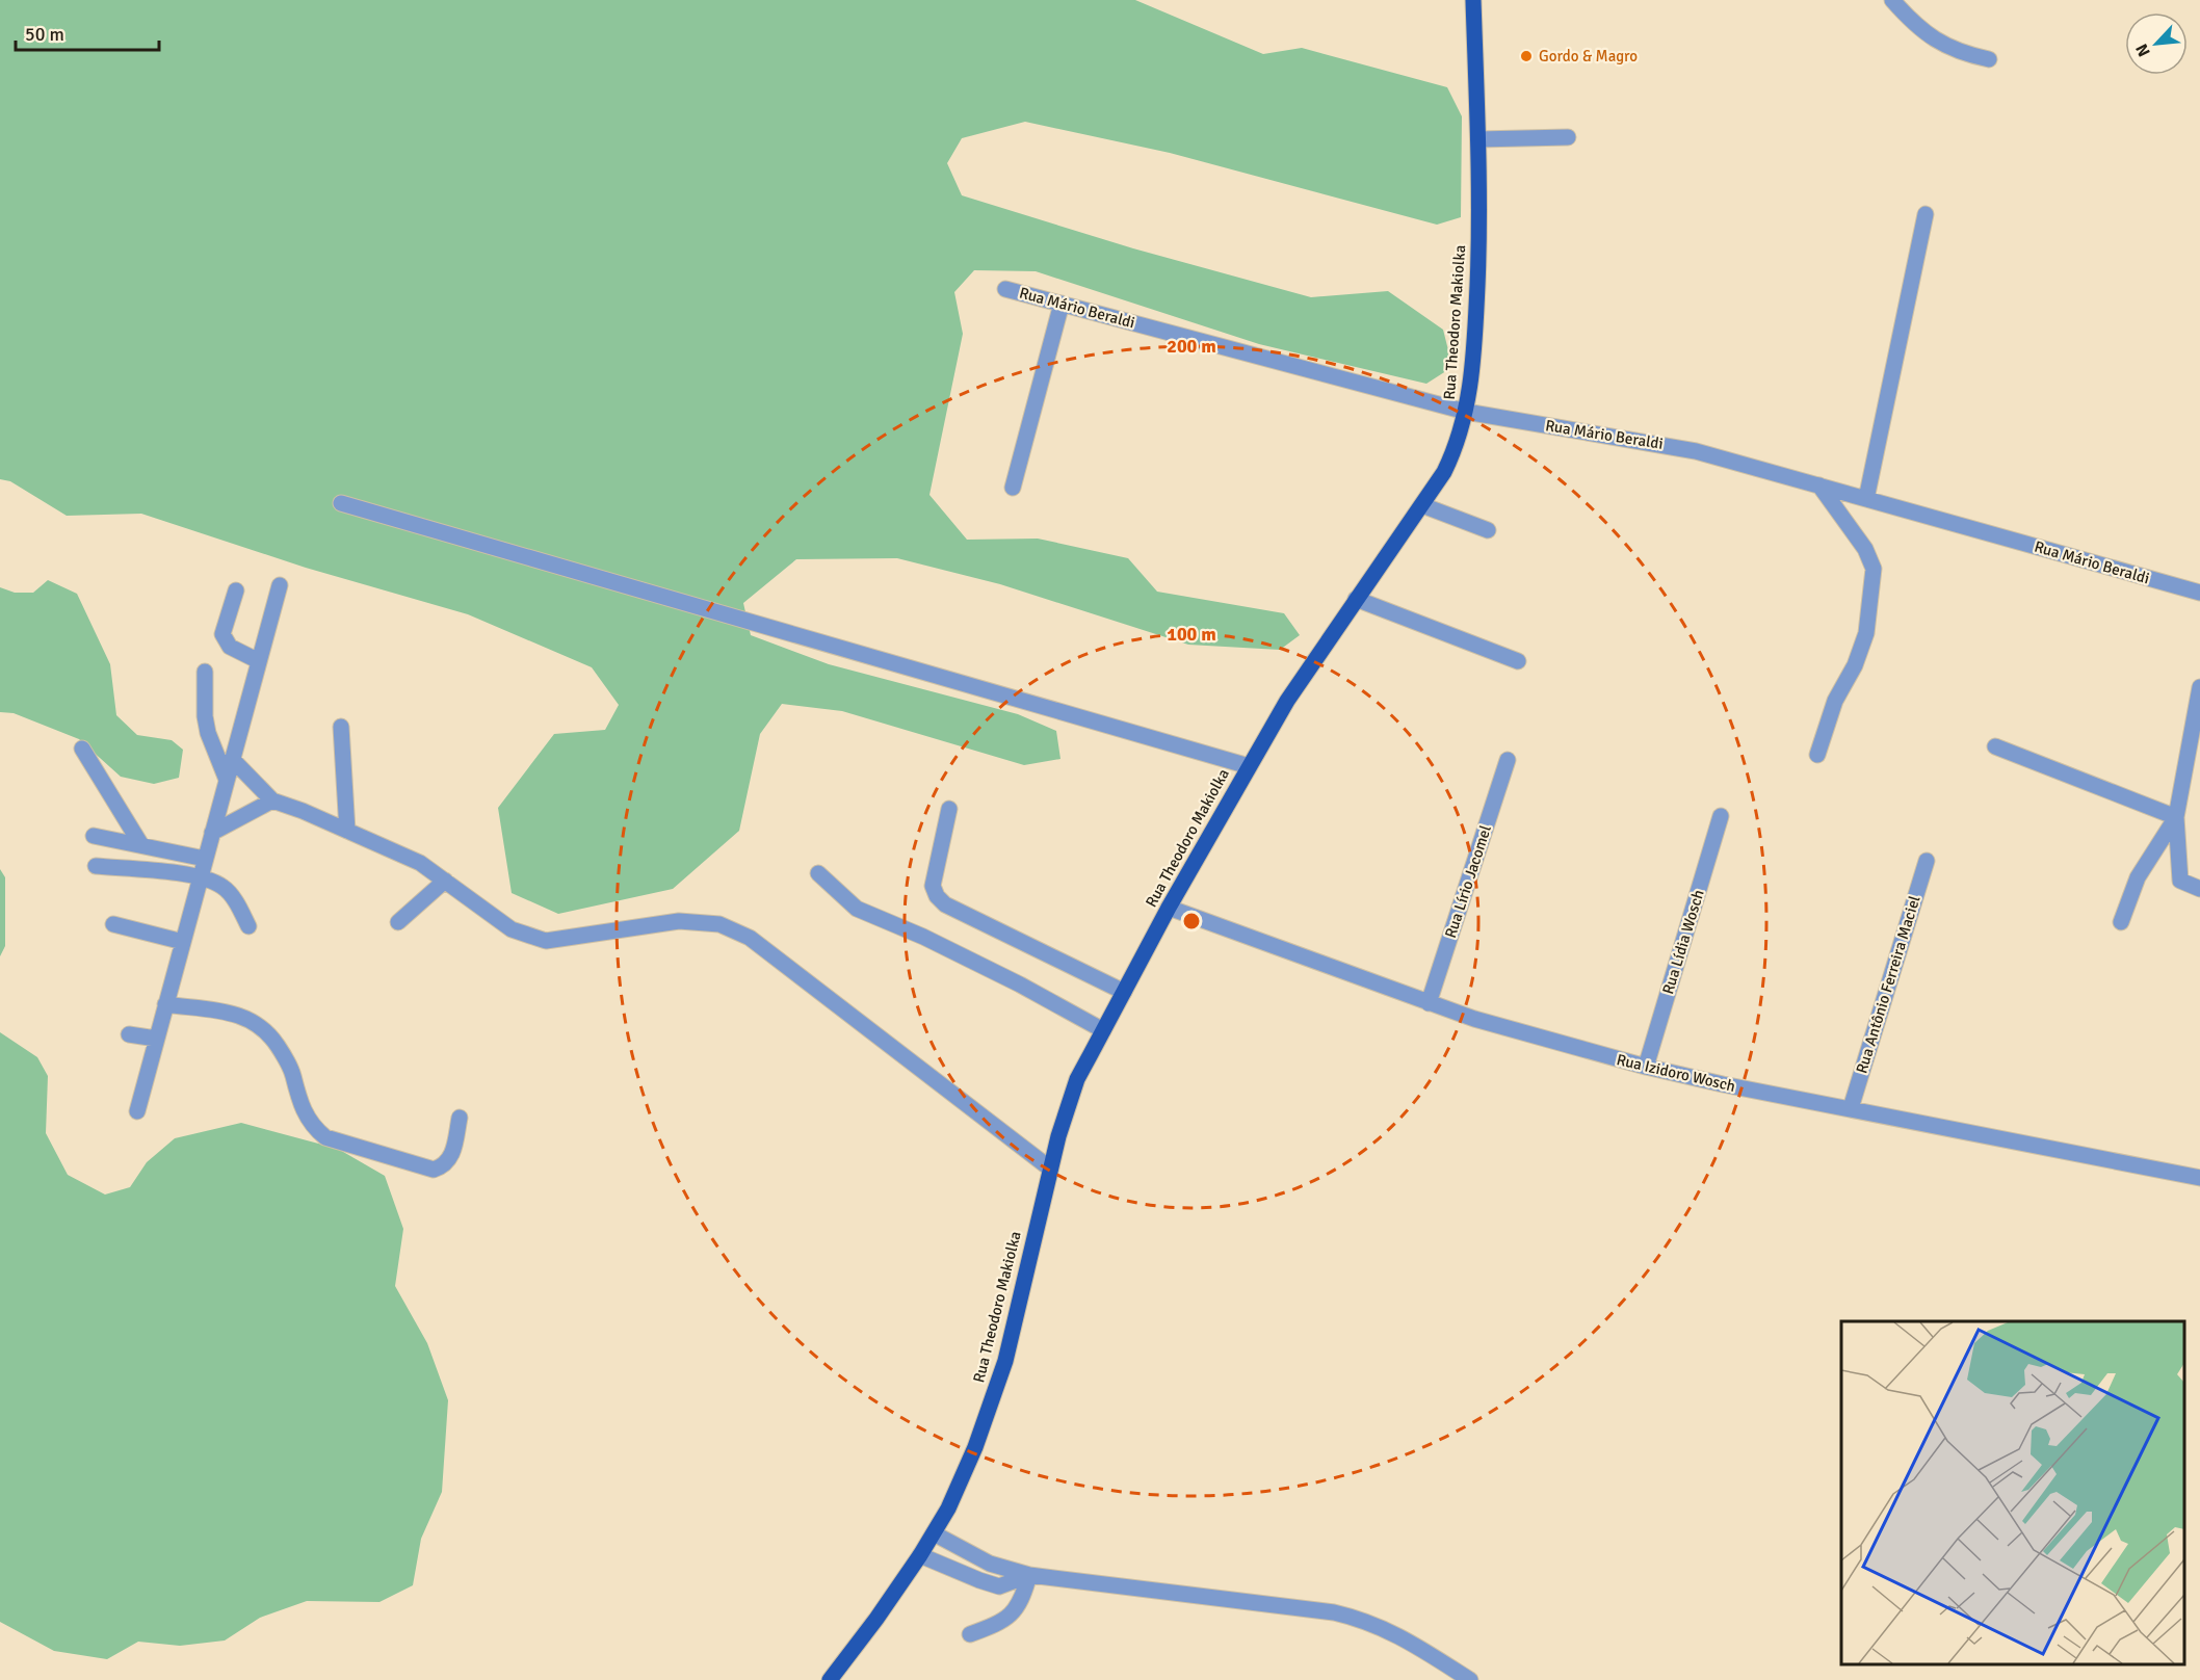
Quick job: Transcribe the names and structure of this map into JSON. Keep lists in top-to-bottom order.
{
  "streets": {
    "main road": ["Rua Theodoro Makiolka"],
    "street": [
      "Rua Mário Beraldi",
      "Rua Lírio Jacomel",
      "Rua Lídia Wosch",
      "Rua Antônio Ferreira Maciel",
      "Rua Izidoro Wosch"
    ]
  },
  "crossings": [
    ["Rua Mário Beraldi", "Rua Theodoro Makiolka"],
    ["Rua Theodoro Makiolka", "Rua Izidoro Wosch"],
    ["Rua Lírio Jacomel", "Rua Izidoro Wosch"],
    ["Rua Lídia Wosch", "Rua Izidoro Wosch"],
    ["Rua Antônio Ferreira Maciel", "Rua Izidoro Wosch"]
  ],
  "places": ["Gordo & Magro"],
  "scale_bar": "50 m",
  "north": "bottom left",
  "rings": ["200 m", "100 m"]
}
